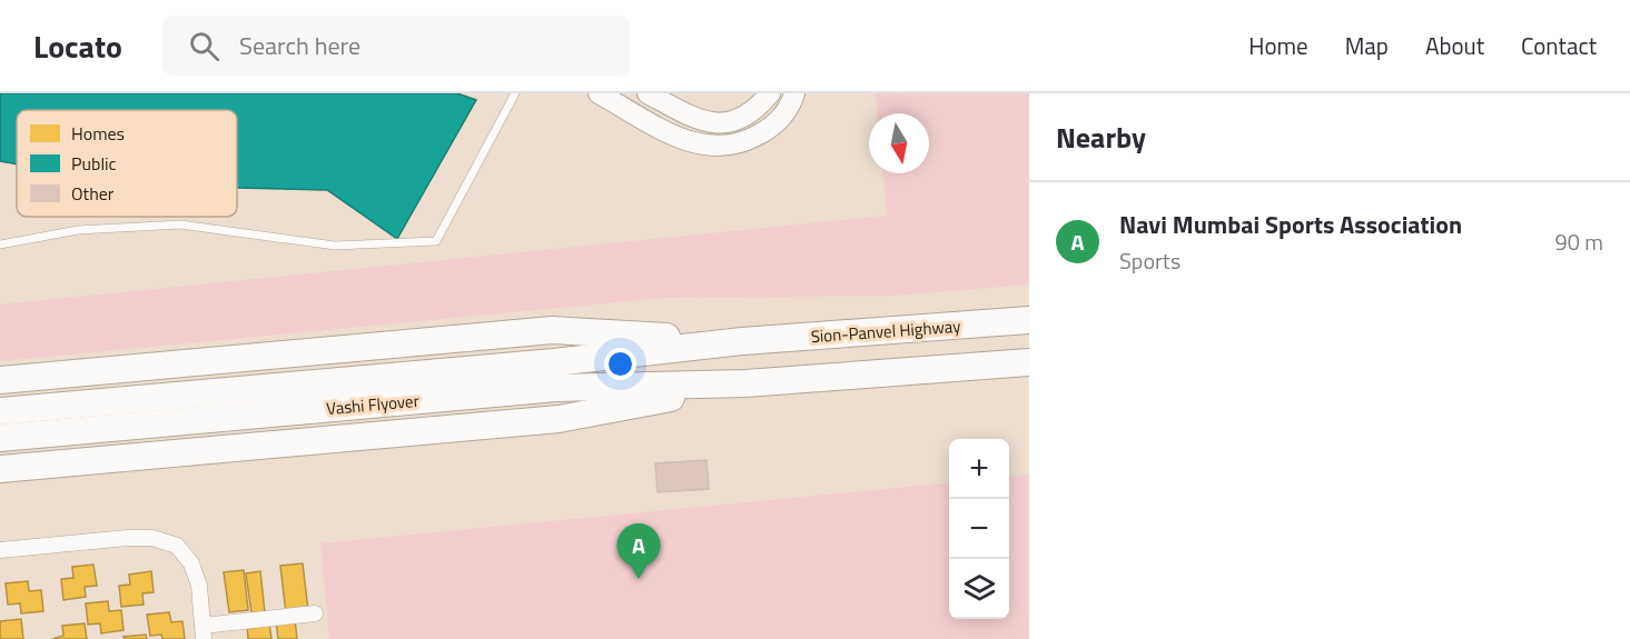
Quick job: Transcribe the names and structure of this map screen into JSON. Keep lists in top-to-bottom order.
{
  "streets": {
    "highway": ["Sion-Panvel Highway", "Vashi Flyover"]
  },
  "crossings": [
    ["Sion-Panvel Highway", "Vashi Flyover"]
  ],
  "legend": ["Homes", "Public", "Other"],
  "north": "bottom",
  "page": {
    "header": "Locato",
    "search": "Search here",
    "nav": [
      "Home",
      "Map",
      "About",
      "Contact"
    ],
    "heading": "Nearby",
    "list": [
      {
        "mark": "A",
        "name": "Navi Mumbai Sports Association",
        "note": "Sports",
        "value": "90 m"
      }
    ],
    "map_buttons": ["+", "−"],
    "pins": "A"
  }
}
